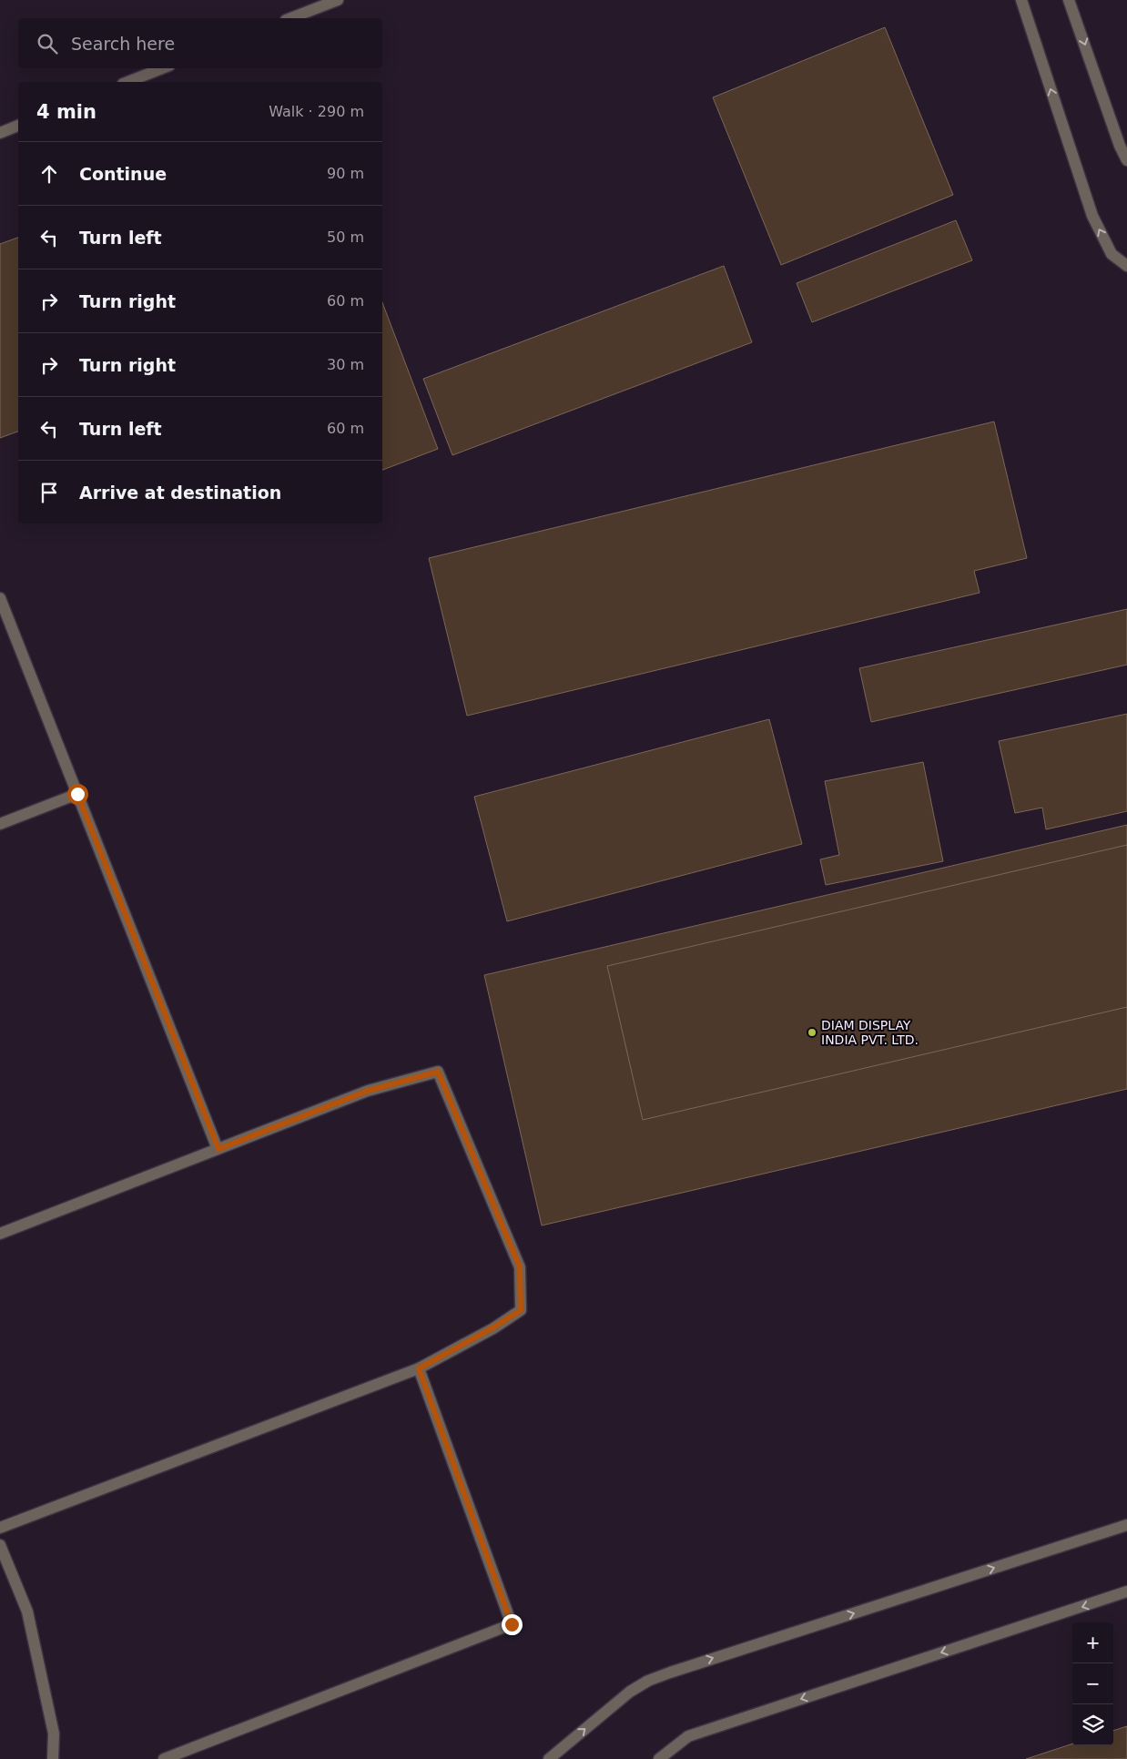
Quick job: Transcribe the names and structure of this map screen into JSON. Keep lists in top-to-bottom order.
{
  "places": ["DIAM DISPLAY INDIA PVT. LTD."],
  "page": {
    "search": "Search here",
    "heading": ["4 min", "Walk · 290 m"],
    "list": [
      ["Continue", "90 m"],
      ["Turn left", "50 m"],
      ["Turn right", "60 m"],
      ["Turn right", "30 m"],
      ["Turn left", "60 m"],
      "Arrive at destination"
    ],
    "map_buttons": ["+", "−"]
  }
}
